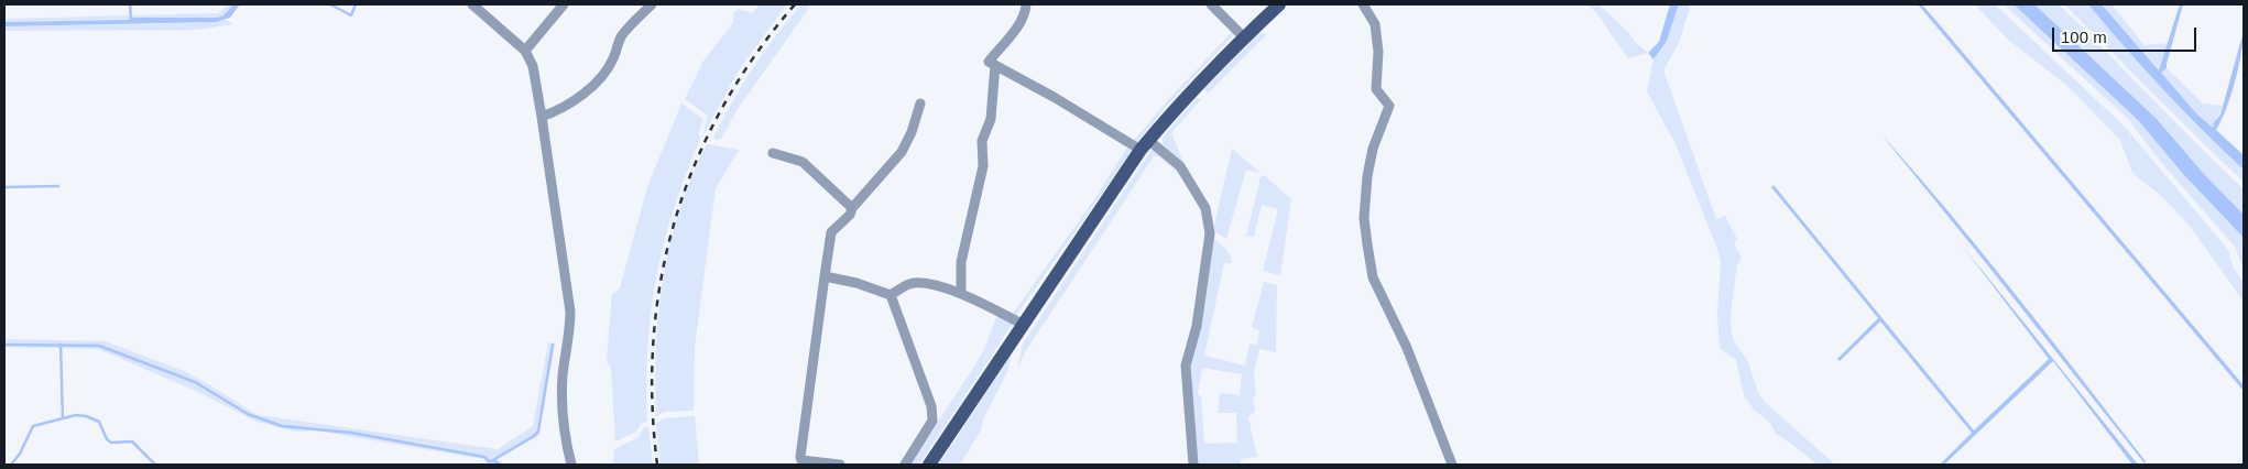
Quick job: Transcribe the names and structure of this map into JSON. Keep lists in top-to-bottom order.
{
  "scale_bar": "100 m"
}
